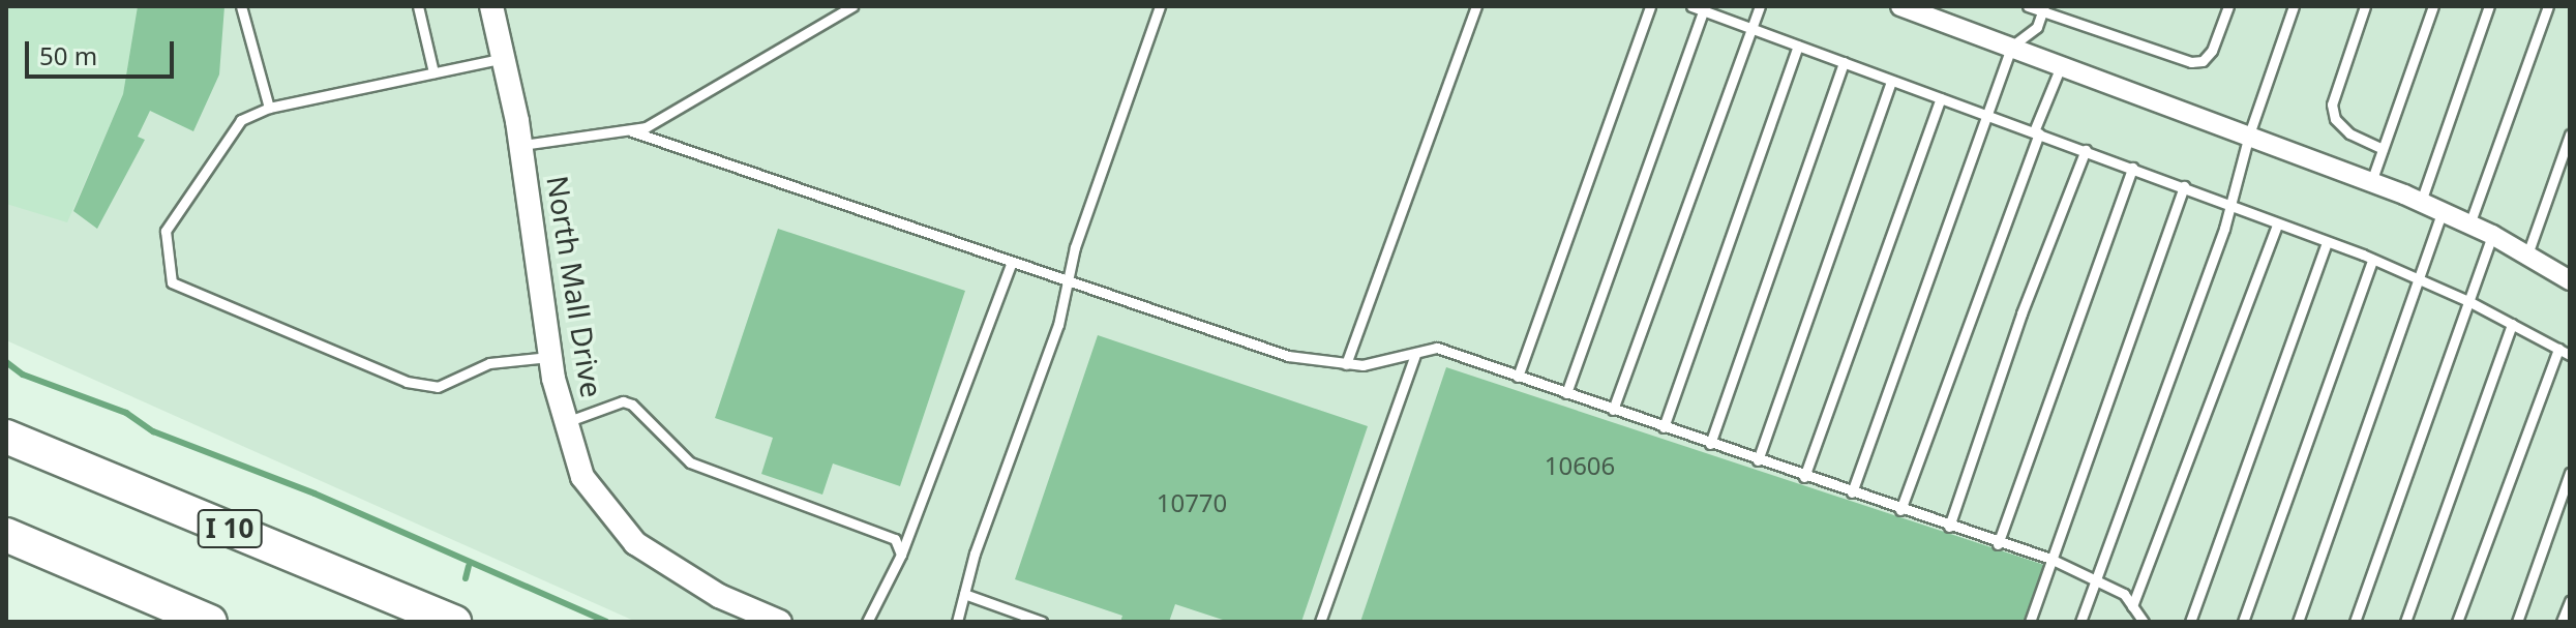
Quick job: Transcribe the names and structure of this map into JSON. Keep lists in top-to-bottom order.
{
  "streets": {
    "highway": ["I 10"],
    "street": ["North Mall Drive"]
  },
  "house_numbers": ["10606", "10770"],
  "scale_bar": "50 m"
}
